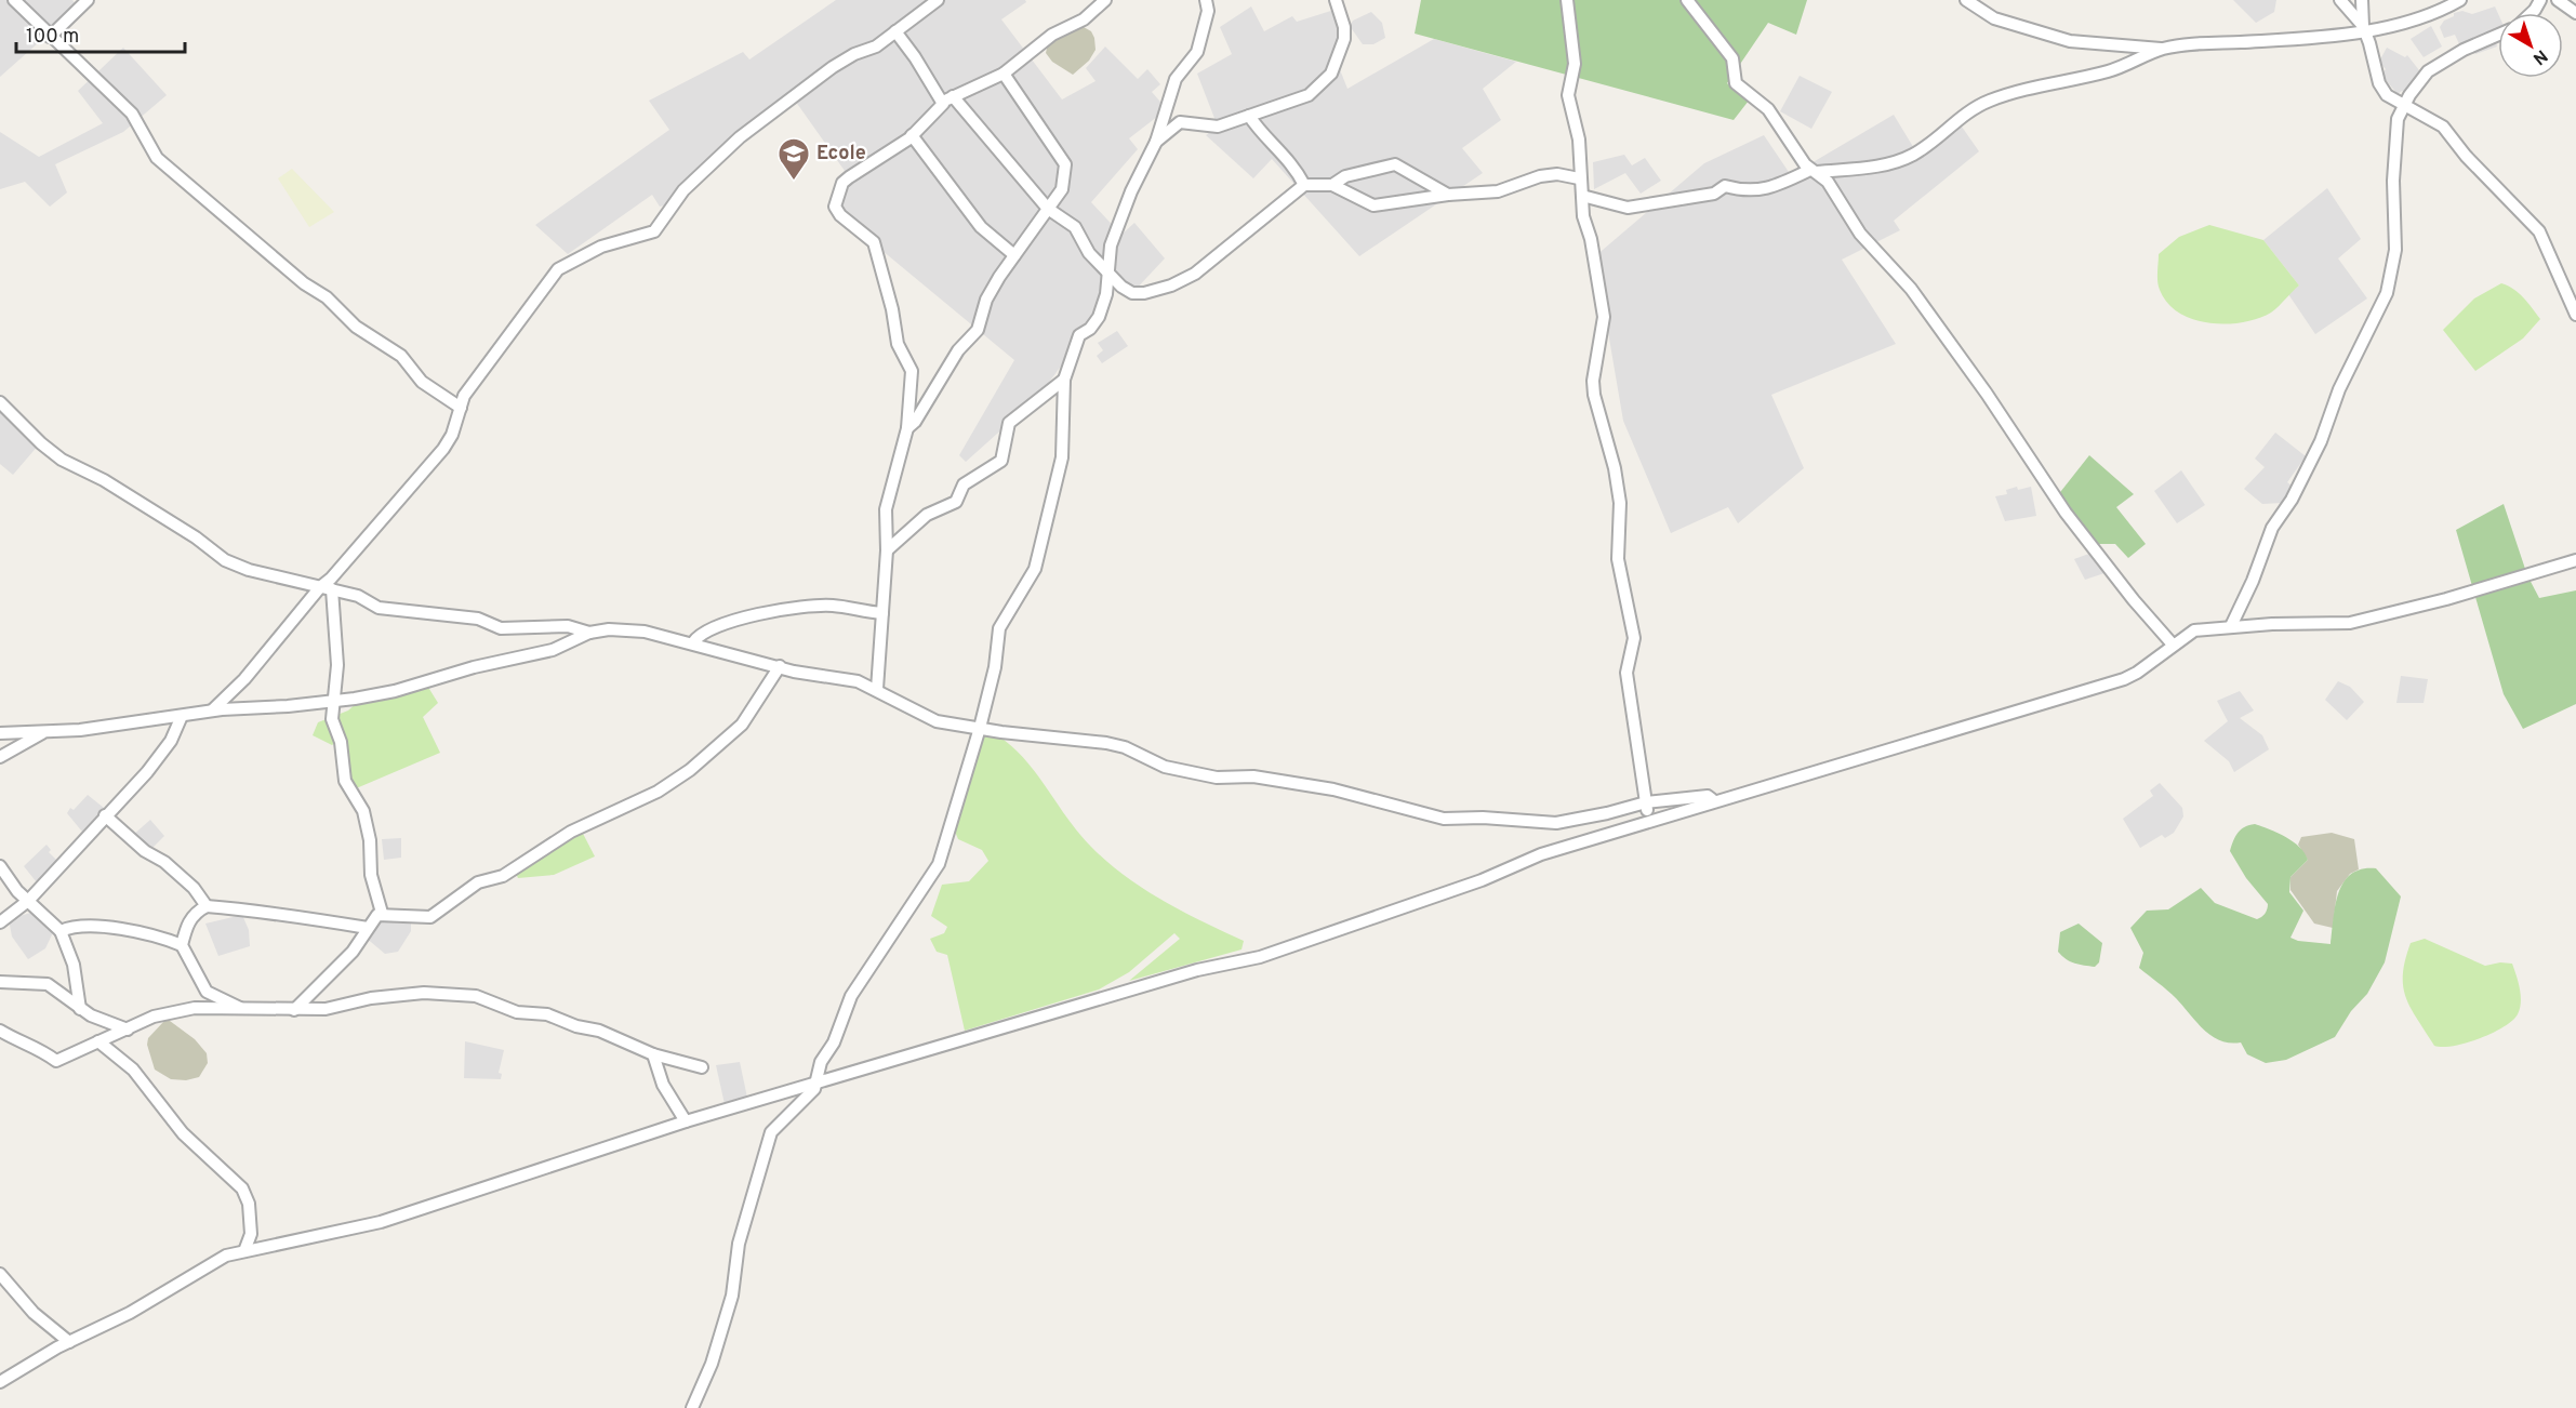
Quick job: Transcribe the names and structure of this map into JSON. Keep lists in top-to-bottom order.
{
  "places": {
    "school or university": ["Ecole"]
  },
  "scale_bar": "100 m",
  "north": "bottom right"
}
